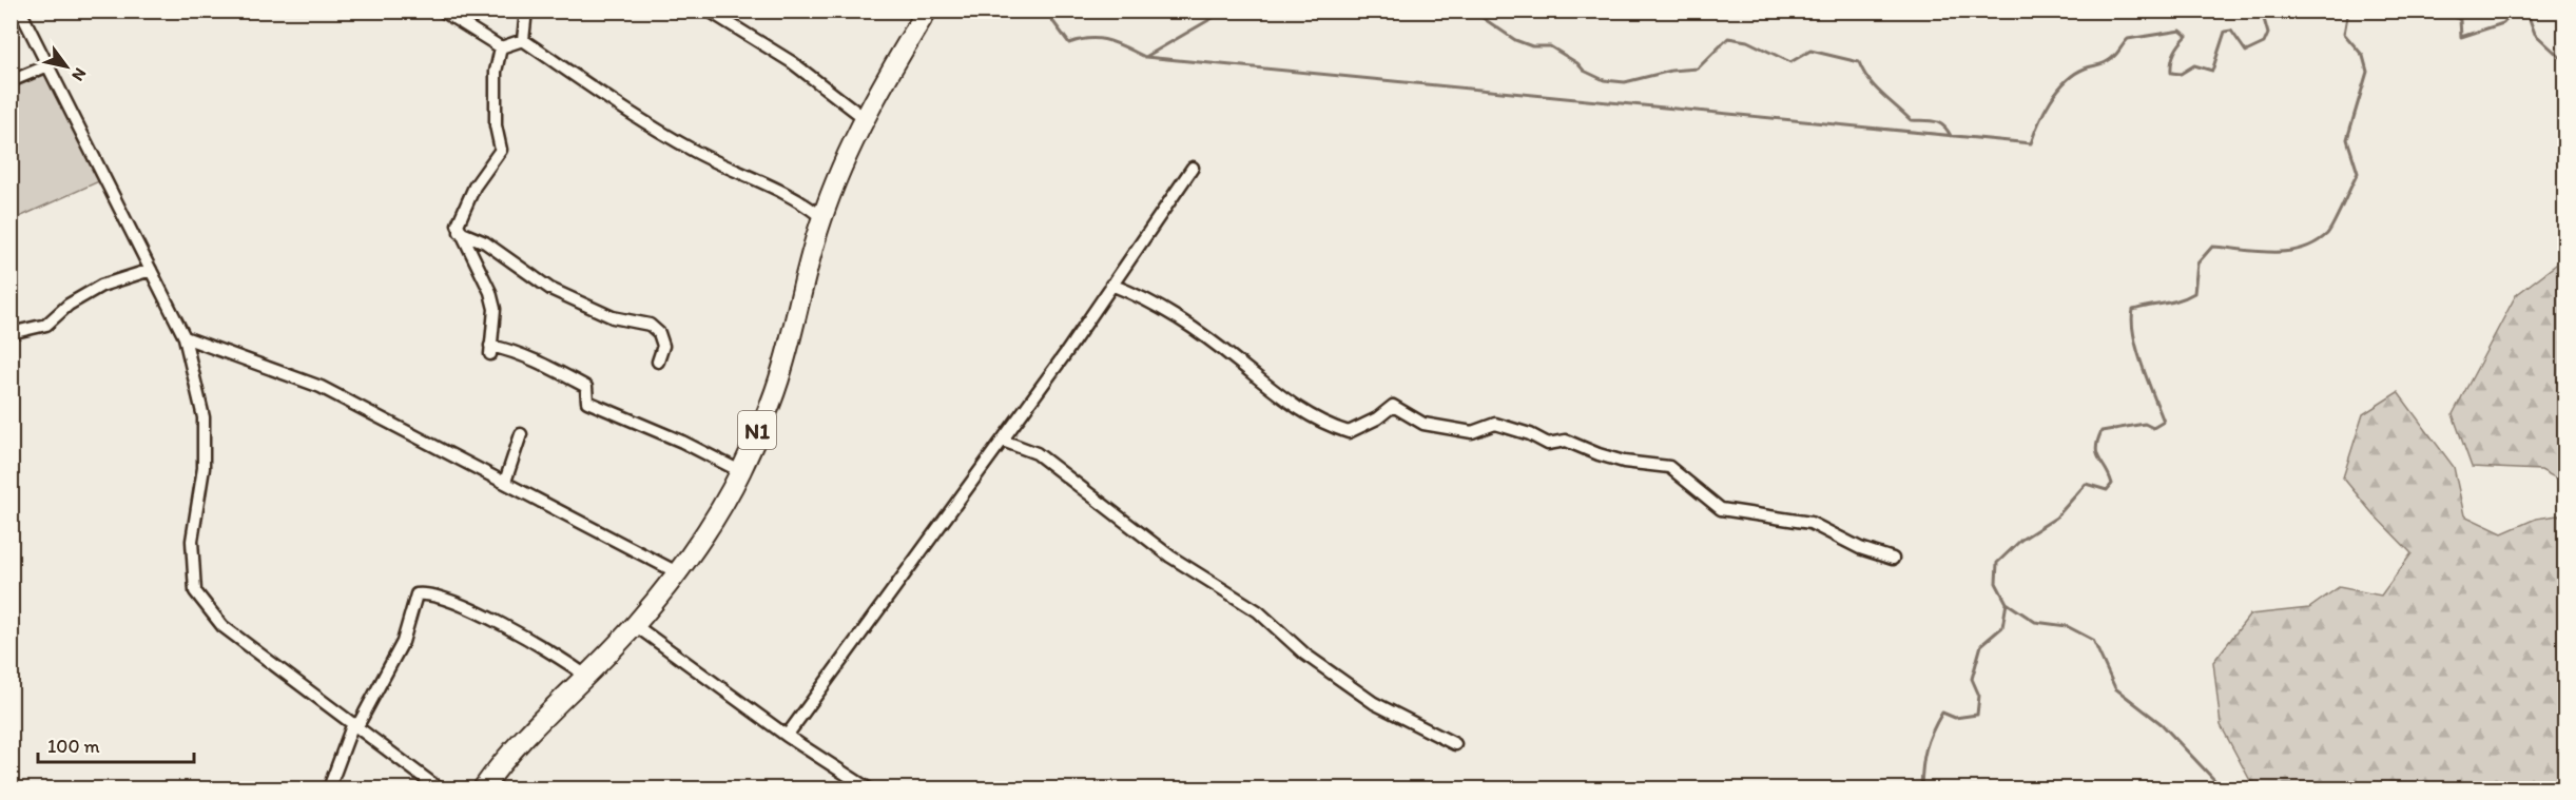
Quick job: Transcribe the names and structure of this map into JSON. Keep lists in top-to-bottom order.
{
  "streets": {
    "main road": ["N1"]
  },
  "scale_bar": "100 m",
  "north": "bottom right"
}
